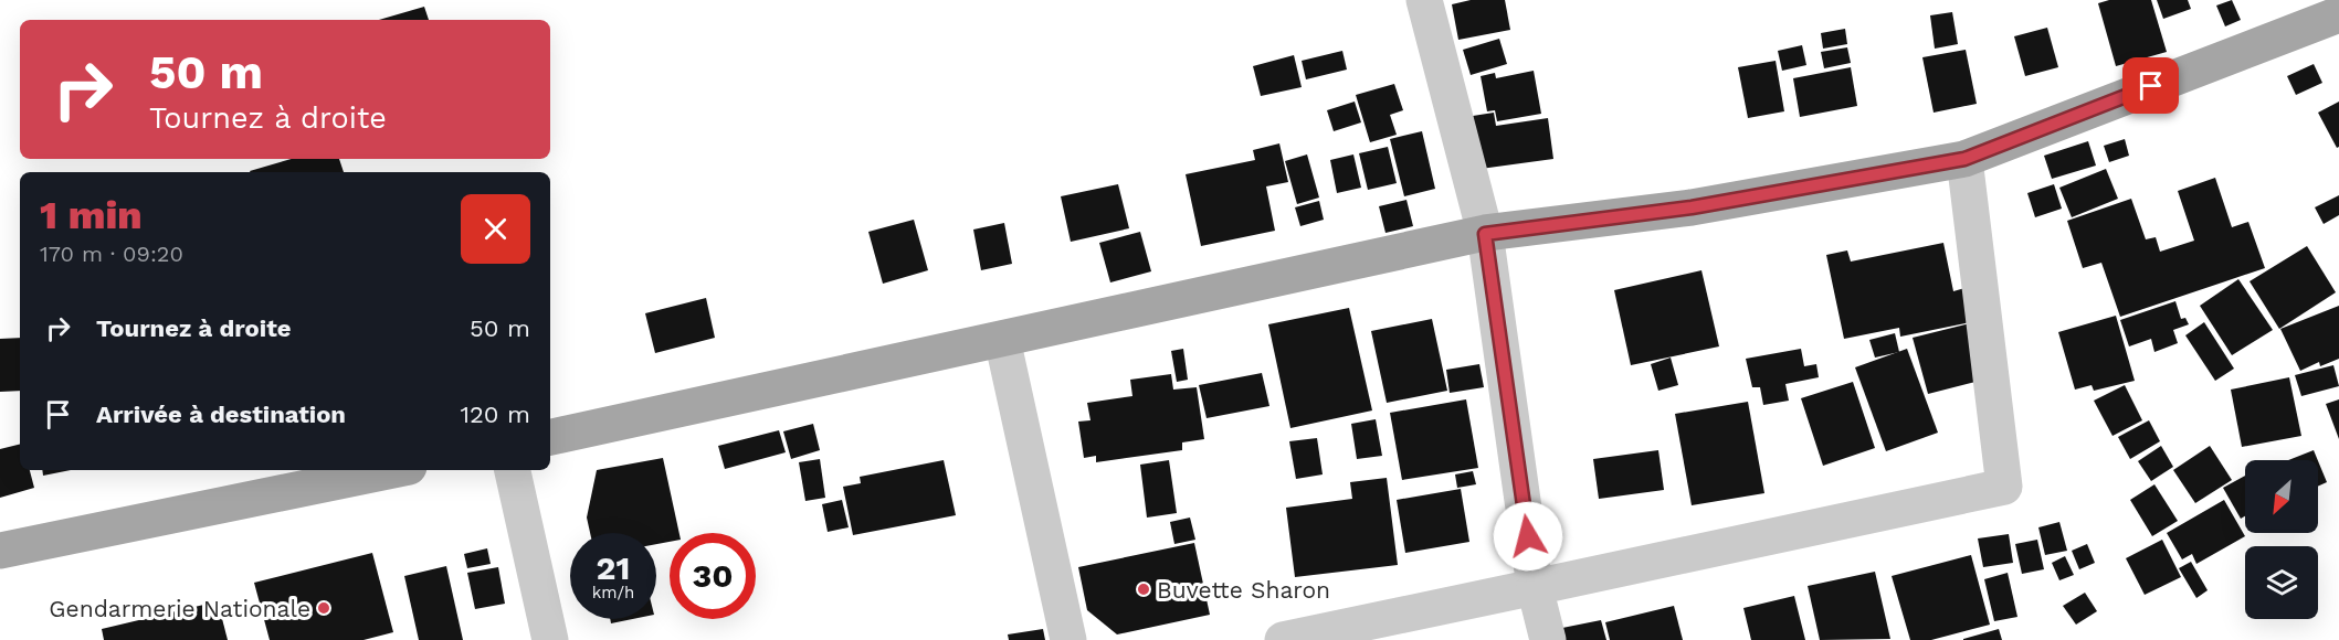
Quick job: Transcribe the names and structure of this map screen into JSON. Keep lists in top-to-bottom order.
{
  "places": ["Buvette Sharon", "Gendarmerie Nationale"],
  "north": "bottom left",
  "page": {
    "turn": ["50 m", "Tournez à droite"],
    "heading": ["1 min", "170 m · 09:20"],
    "list": [
      {
        "name": "Tournez à droite",
        "value": "50 m"
      },
      {
        "name": "Arrivée à destination",
        "value": "120 m"
      }
    ],
    "speed": "21 km/h",
    "limit": "30"
  }
}
